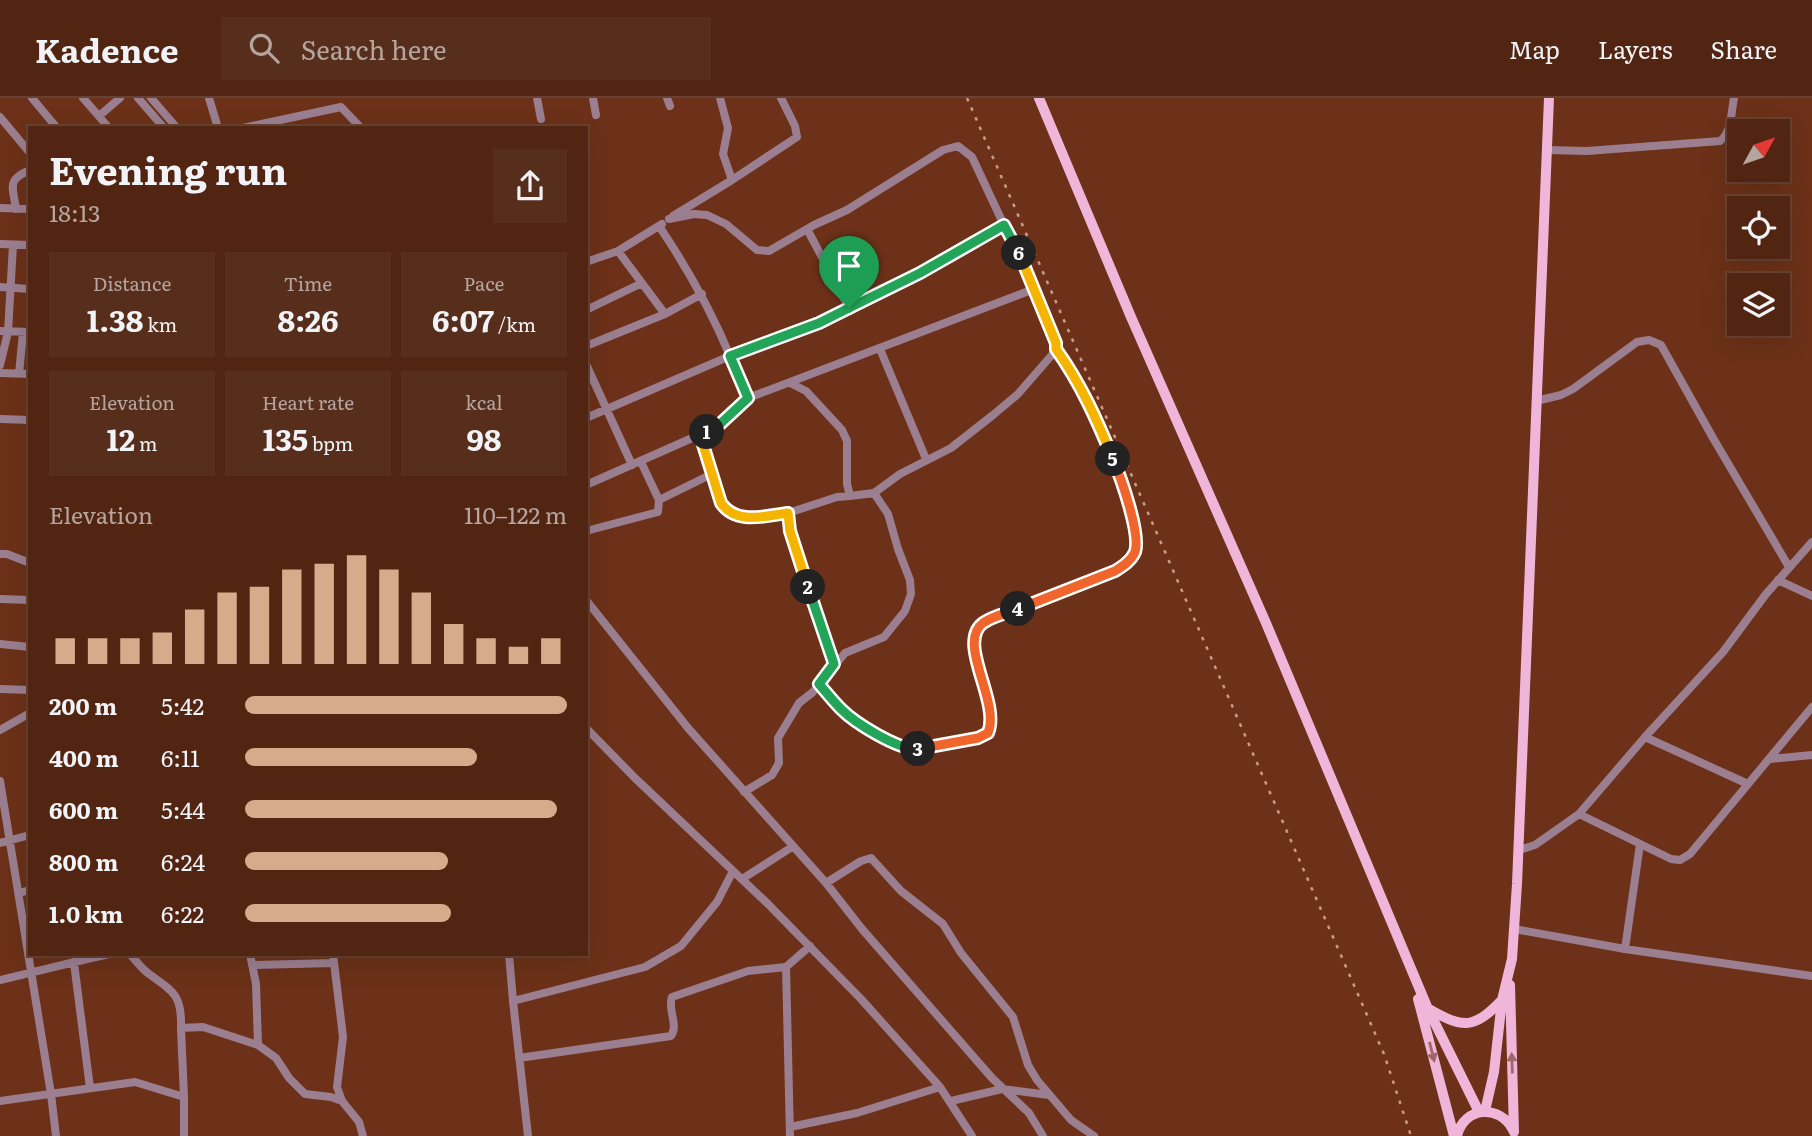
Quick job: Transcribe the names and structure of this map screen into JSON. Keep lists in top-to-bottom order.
{
  "north": "top right",
  "page": {
    "header": "Kadence",
    "search": "Search here",
    "nav": ["Map", "Layers", "Share"],
    "heading": ["Evening run", "18:13"],
    "pins": [
      "6",
      "1",
      "5",
      "2",
      "4",
      "3"
    ],
    "stats": [
      ["Distance", "1.38 km"],
      ["Time", "8:26"],
      ["Pace", "6:07 /km"],
      ["Elevation", "12 m"],
      ["Heart rate", "135 bpm"],
      ["kcal", "98"]
    ],
    "chart": ["Elevation", "110–122 m"],
    "list": [
      {
        "name": "200 m",
        "note": "5:42"
      },
      {
        "name": "400 m",
        "note": "6:11"
      },
      {
        "name": "600 m",
        "note": "5:44"
      },
      {
        "name": "800 m",
        "note": "6:24"
      },
      {
        "name": "1.0 km",
        "note": "6:22"
      }
    ]
  }
}
